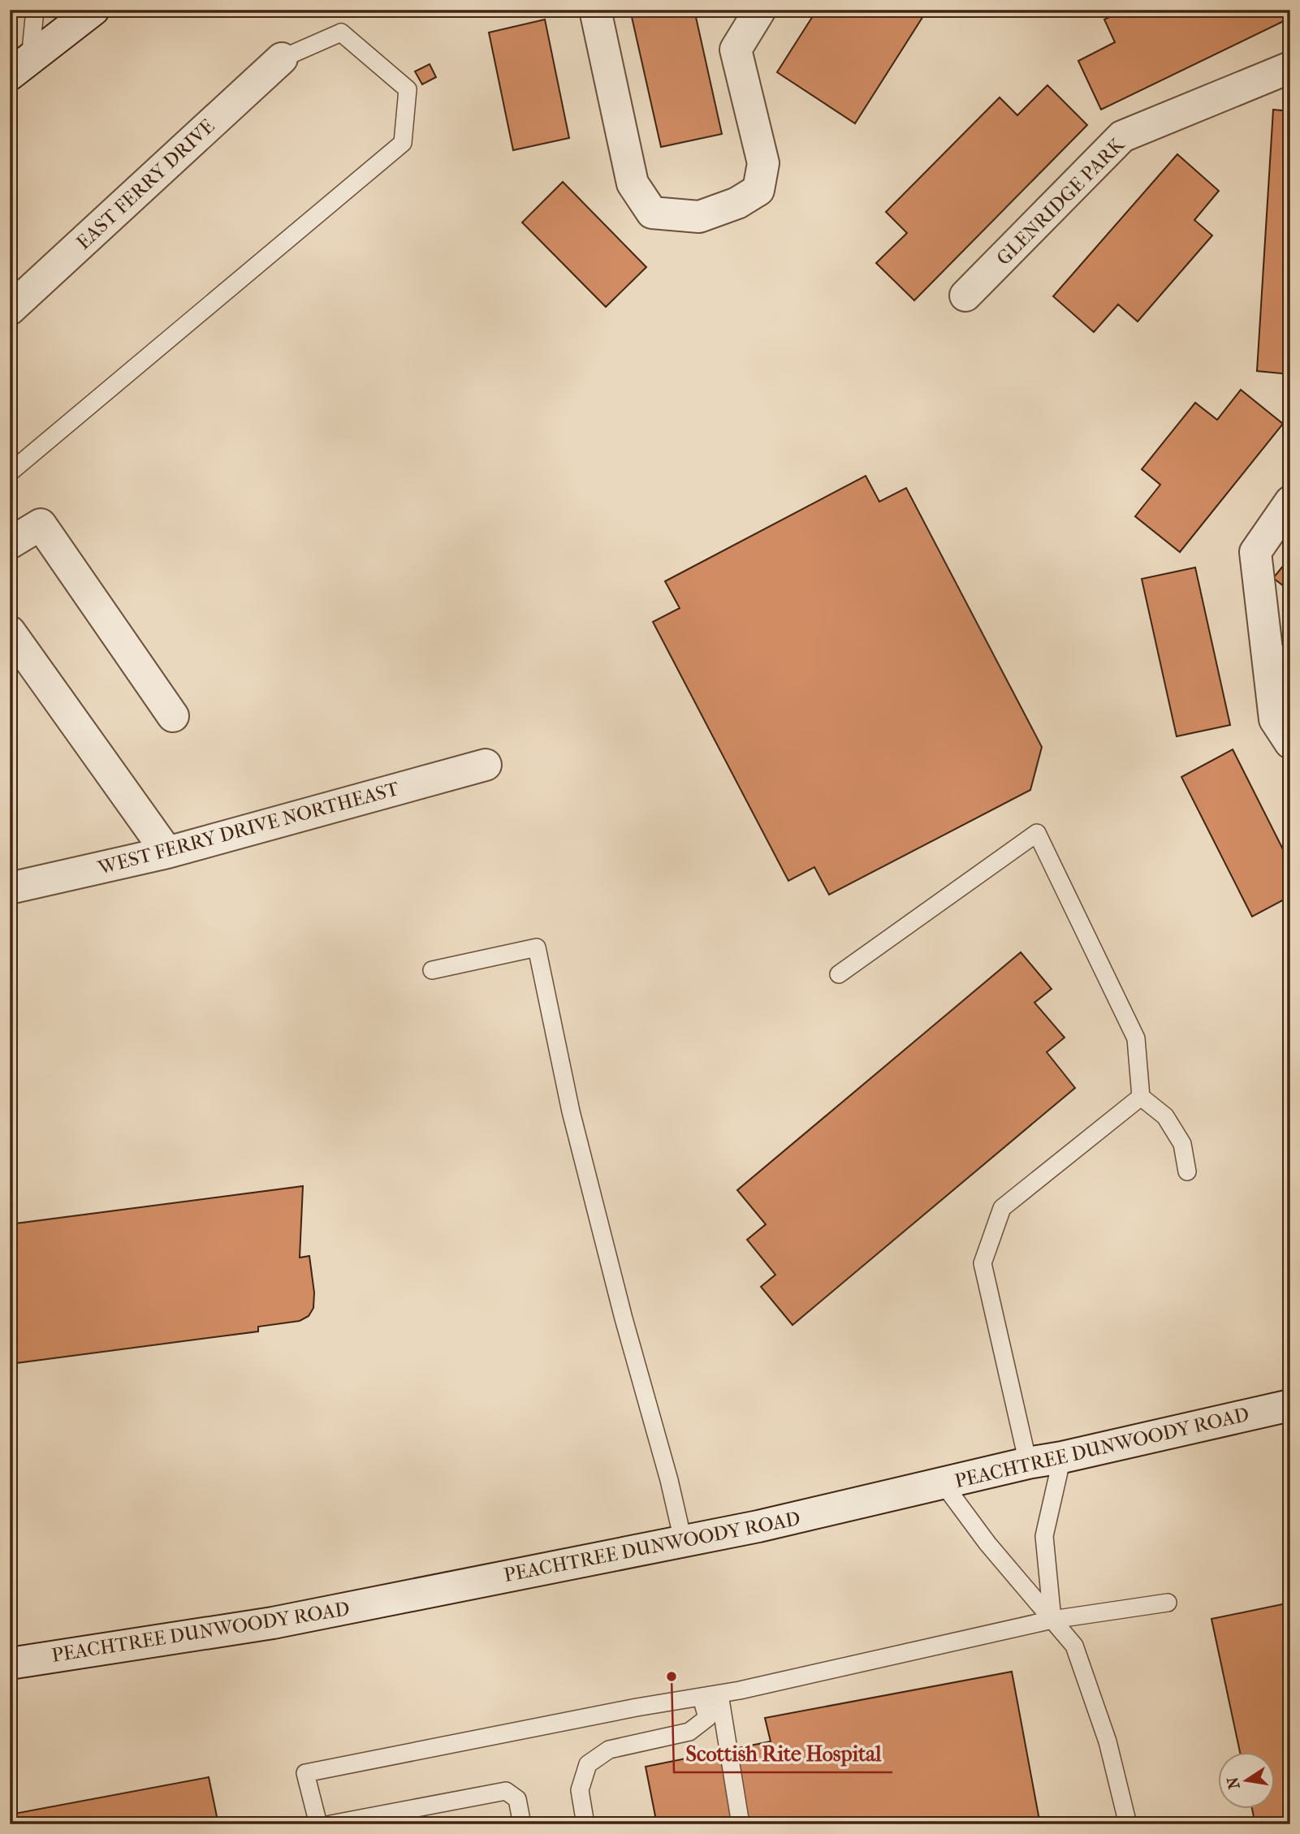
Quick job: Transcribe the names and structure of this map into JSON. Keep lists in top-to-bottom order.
{
  "streets": {
    "street": [
      "EAST FERRY DRIVE",
      "GLENRIDGE PARK",
      "WEST FERRY DRIVE NORTHEAST",
      "PEACHTREE DUNWOODY ROAD"
    ]
  },
  "places": ["Scottish Rite Hospital"],
  "north": "left"
}
